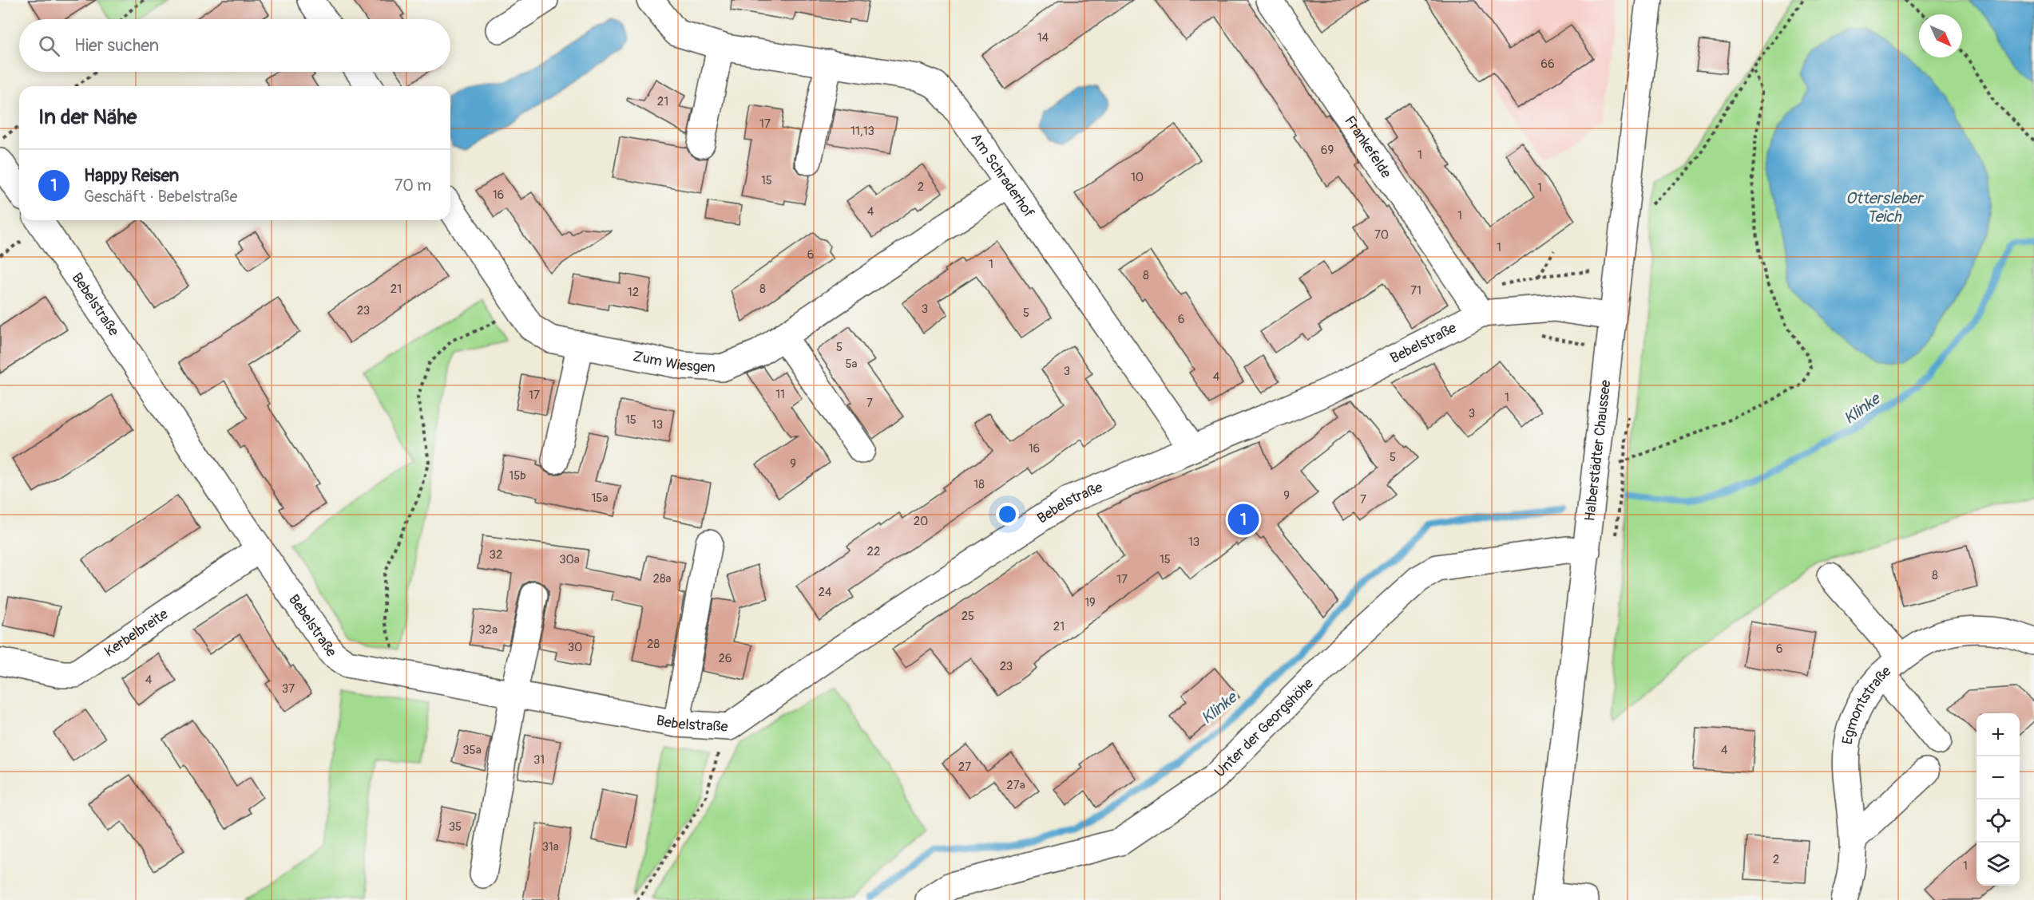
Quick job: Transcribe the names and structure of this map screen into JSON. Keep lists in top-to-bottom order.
{
  "streets": {
    "street": [
      "Frankefelde",
      "Am Schraderhof",
      "Bebelstraße",
      "Zum Wiesgen",
      "Halberstädter Chaussee",
      "Kerbelbreite",
      "Egmontstraße",
      "Unter der Georgshöhe"
    ]
  },
  "crossings": [
    ["Frankefelde", "Bebelstraße"],
    ["Am Schraderhof", "Bebelstraße"],
    ["Am Schraderhof", "Zum Wiesgen"],
    ["Bebelstraße", "Kerbelbreite"],
    ["Halberstädter Chaussee", "Unter der Georgshöhe"]
  ],
  "water": ["Ottersleber Teich", "Klinke"],
  "house_numbers": [
    "14",
    "66",
    "21",
    "17",
    "11,13",
    "69",
    "1",
    "10",
    "15",
    "2",
    "1",
    "16",
    "4",
    "1",
    "70",
    "1",
    "6",
    "1",
    "8",
    "21",
    "8",
    "71",
    "12",
    "3",
    "23",
    "5",
    "6",
    "5",
    "5a",
    "3",
    "4",
    "11",
    "17",
    "1",
    "7",
    "3",
    "15",
    "13",
    "16",
    "5",
    "9",
    "15b",
    "18",
    "9",
    "15a",
    "7",
    "20",
    "13",
    "22",
    "32",
    "30a",
    "15",
    "8",
    "28a",
    "17",
    "24",
    "19",
    "25",
    "21",
    "32a",
    "28",
    "30",
    "6",
    "26",
    "23",
    "4",
    "37",
    "35a",
    "4",
    "31",
    "27",
    "27a",
    "35",
    "31a",
    "2",
    "1"
  ],
  "north": "bottom right",
  "page": {
    "search": "Hier suchen",
    "heading": "In der Nähe",
    "list": [
      {
        "mark": "1",
        "name": "Happy Reisen",
        "note": "Geschäft · Bebelstraße",
        "value": "70 m"
      }
    ],
    "pins": "1",
    "map_buttons": ["+", "−"]
  }
}
